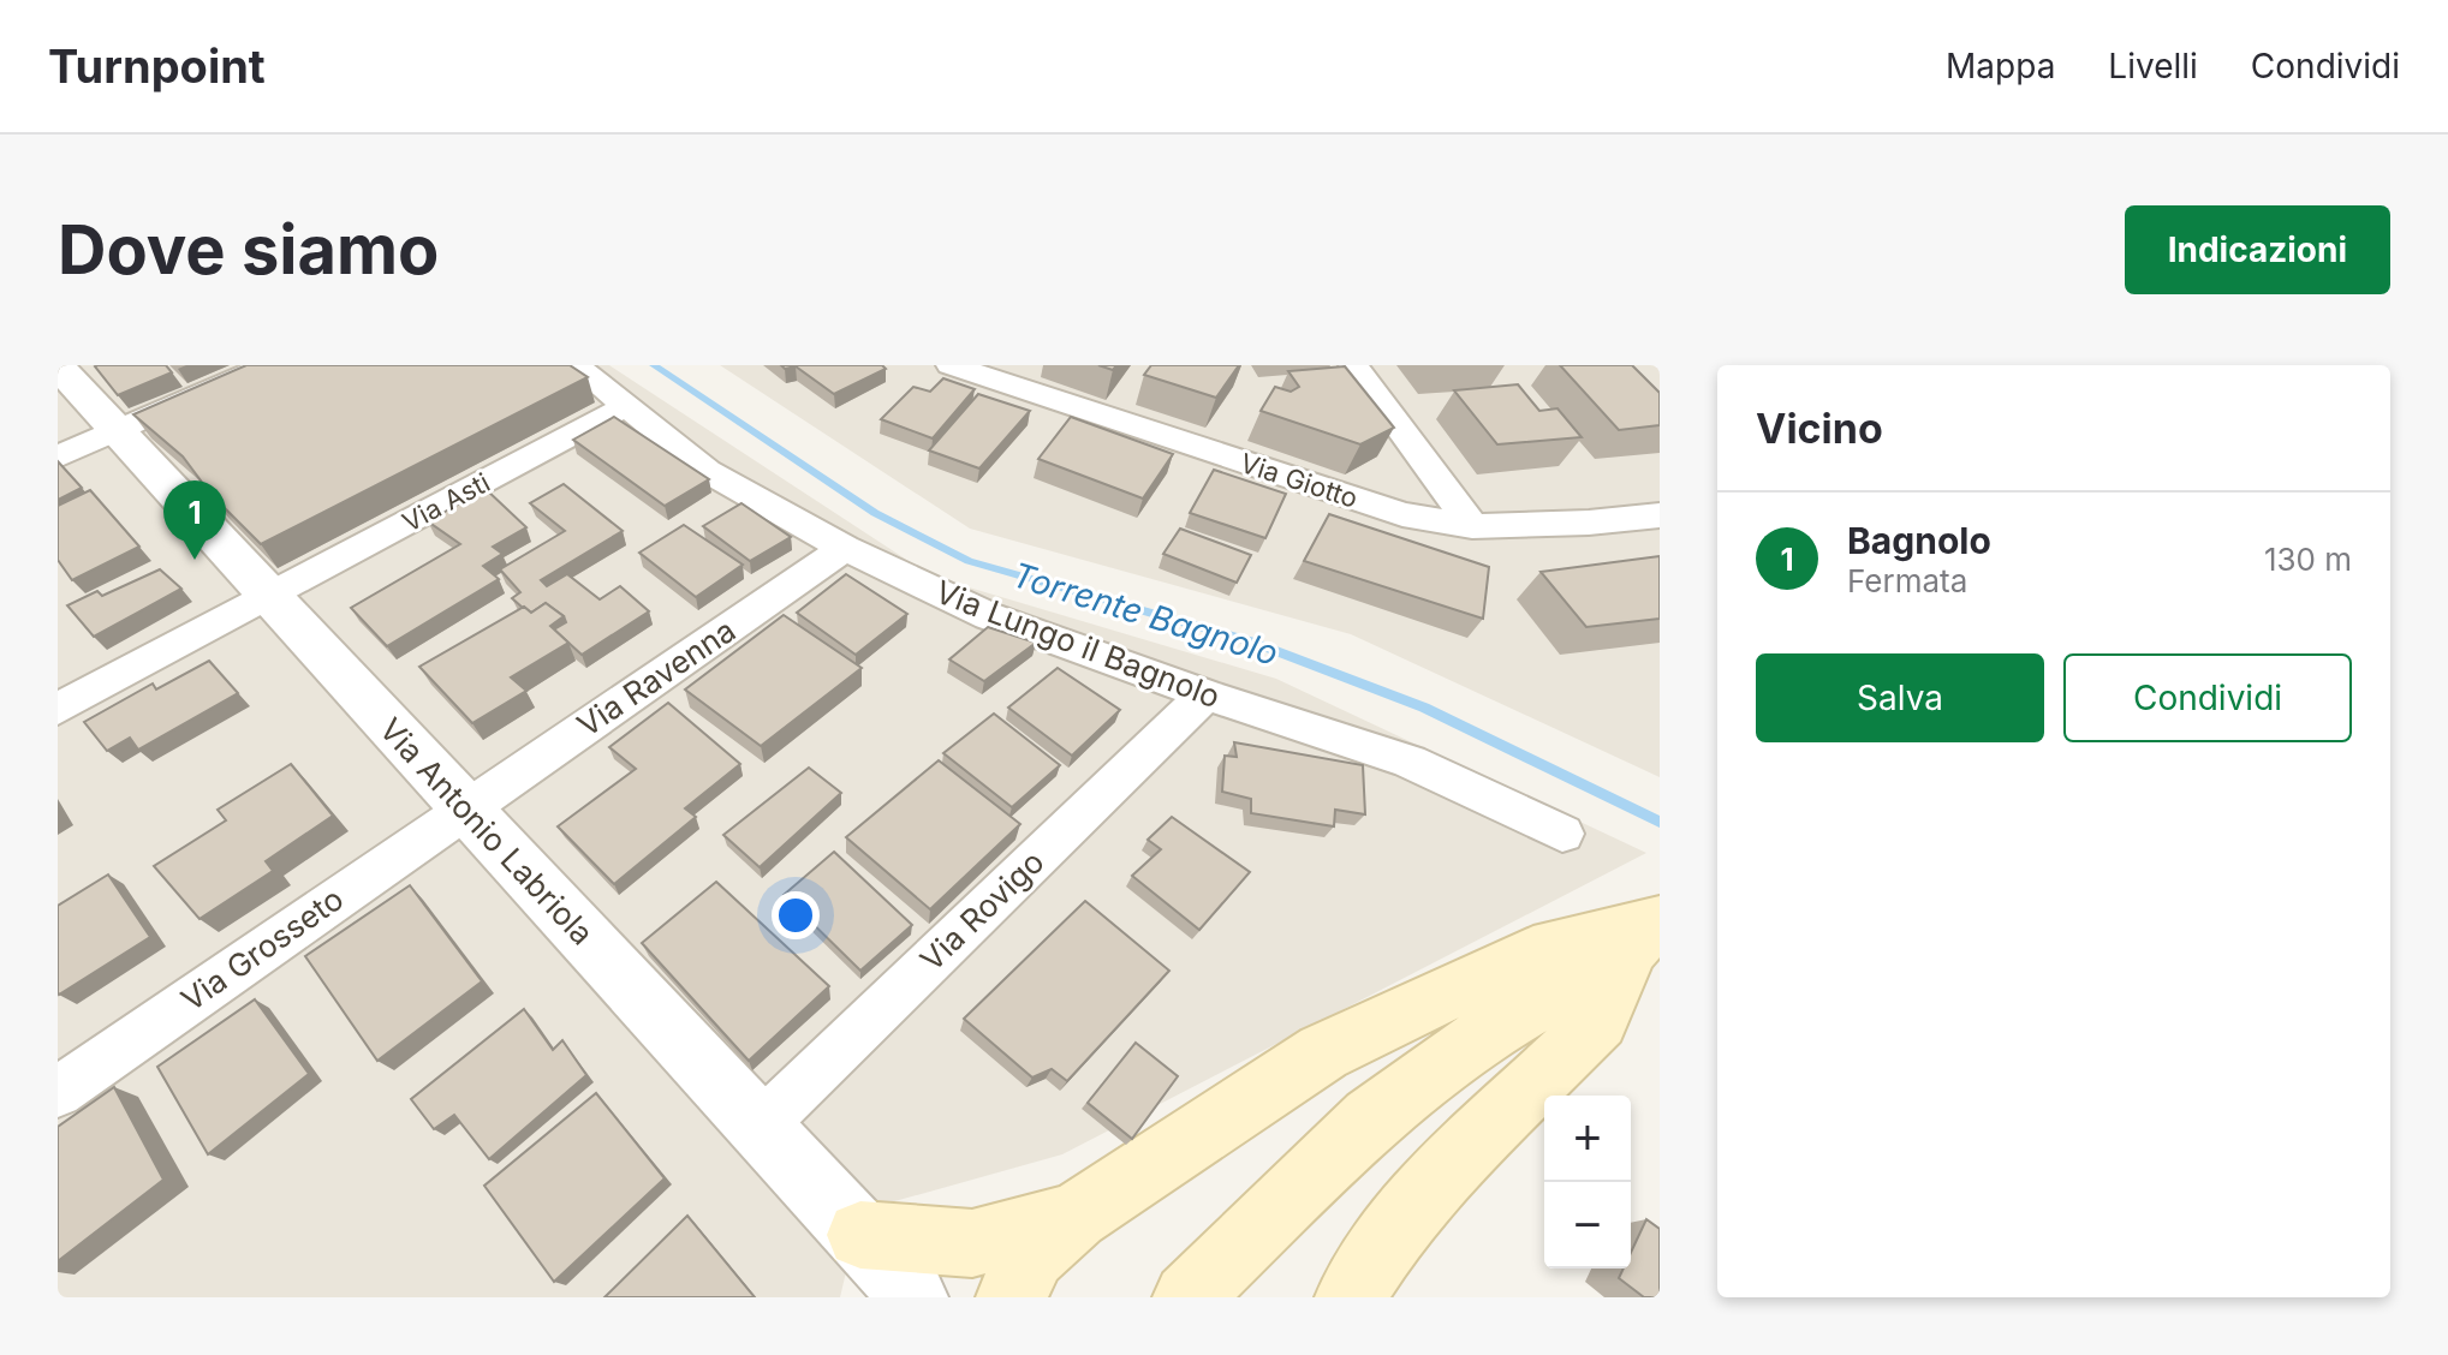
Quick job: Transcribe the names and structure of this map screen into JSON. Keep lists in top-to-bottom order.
{
  "streets": {
    "street": [
      "Via Giotto",
      "Via Asti",
      "Via Lungo il Bagnolo",
      "Via Ravenna",
      "Via Antonio Labriola",
      "Via Rovigo",
      "Via Grosseto"
    ]
  },
  "crossings": [
    ["Via Asti", "Via Lungo il Bagnolo"],
    ["Via Asti", "Via Antonio Labriola"],
    ["Via Lungo il Bagnolo", "Via Ravenna"],
    ["Via Lungo il Bagnolo", "Via Rovigo"],
    ["Via Ravenna", "Via Antonio Labriola"],
    ["Via Ravenna", "Via Grosseto"],
    ["Via Antonio Labriola", "Via Rovigo"],
    ["Via Antonio Labriola", "Via Grosseto"]
  ],
  "water": ["Torrente Bagnolo"],
  "page": {
    "header": "Turnpoint",
    "nav": ["Mappa", "Livelli", "Condividi"],
    "buttons": [
      "Indicazioni",
      ["Salva", "Condividi"]
    ],
    "title": "Dove siamo",
    "heading": "Vicino",
    "pins": "1",
    "list": [
      {
        "mark": "1",
        "name": "Bagnolo",
        "note": "Fermata",
        "value": "130 m"
      }
    ],
    "map_buttons": ["+", "−"]
  }
}
